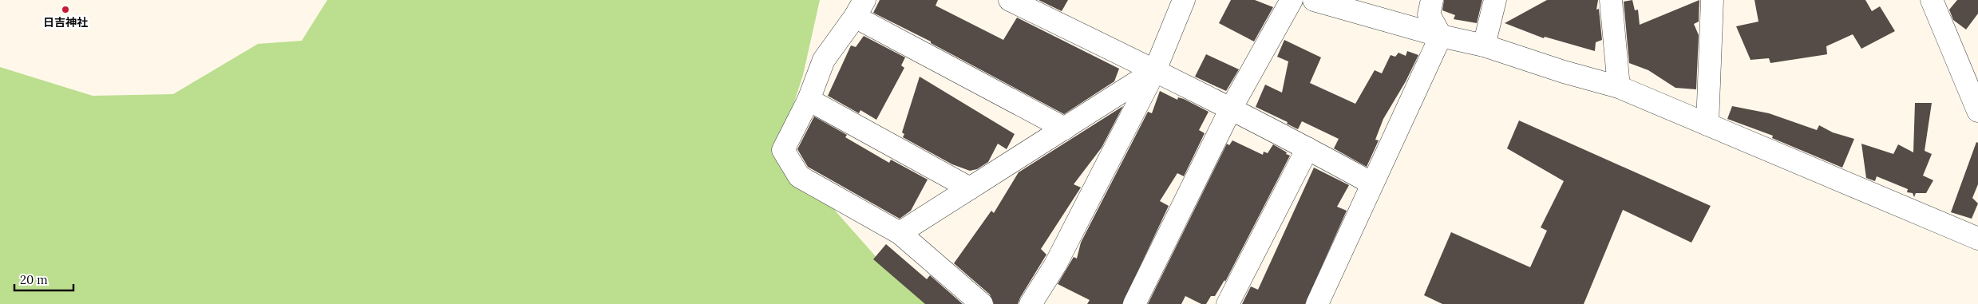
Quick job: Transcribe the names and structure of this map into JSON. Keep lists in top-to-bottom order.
{
  "places": ["日吉神社"],
  "scale_bar": "20 m"
}
